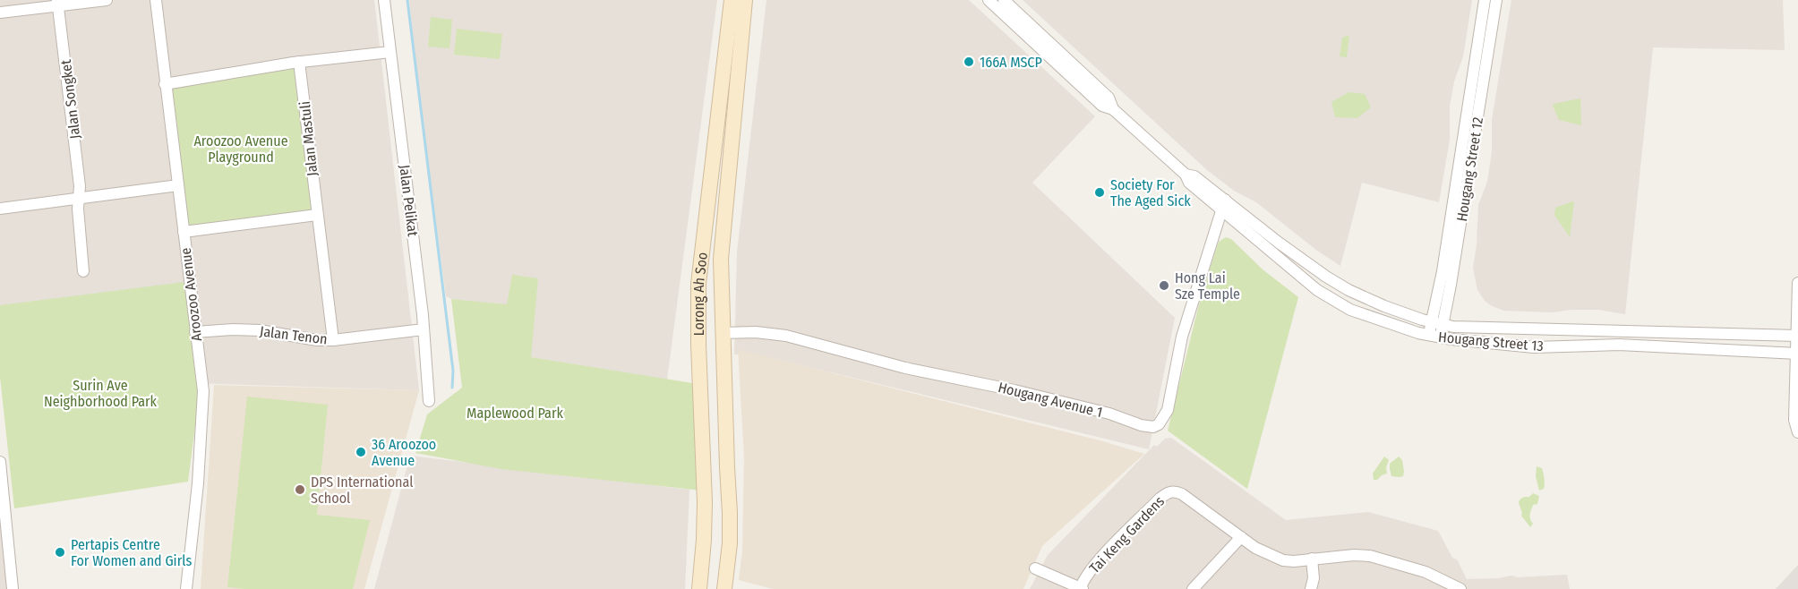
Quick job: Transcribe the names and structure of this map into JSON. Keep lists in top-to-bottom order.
{
  "streets": {
    "main road": ["Lorong Ah Soo"],
    "street": [
      "Jalan Songket",
      "Jalan Mastuli",
      "Hougang Street 12",
      "Jalan Pelikat",
      "Aroozoo Avenue",
      "Jalan Tenon",
      "Hougang Street 13",
      "Hougang Avenue 1",
      "Tai Keng Gardens"
    ]
  },
  "crossings": [
    ["Jalan Mastuli", "Jalan Tenon"],
    ["Hougang Street 12", "Hougang Street 13"],
    ["Jalan Pelikat", "Jalan Tenon"],
    ["Lorong Ah Soo", "Hougang Avenue 1"],
    ["Aroozoo Avenue", "Jalan Tenon"],
    ["Hougang Street 13", "Hougang Avenue 1"]
  ],
  "parks": ["Aroozoo Avenue Playground", "Surin Ave Neighborhood Park", "Maplewood Park"],
  "places": [
    "166A MSCP",
    "Society For The Aged Sick",
    "Hong Lai Sze Temple",
    "36 Aroozoo Avenue",
    "DPS International School",
    "Pertapis Centre For Women and Girls"
  ]
}
